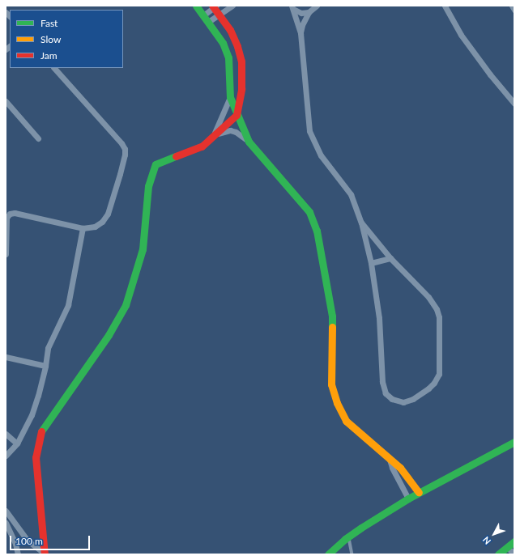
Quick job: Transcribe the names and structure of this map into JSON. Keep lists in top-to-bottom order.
{
  "legend": ["Fast", "Slow", "Jam"],
  "scale_bar": "100 m",
  "north": "bottom left"
}
